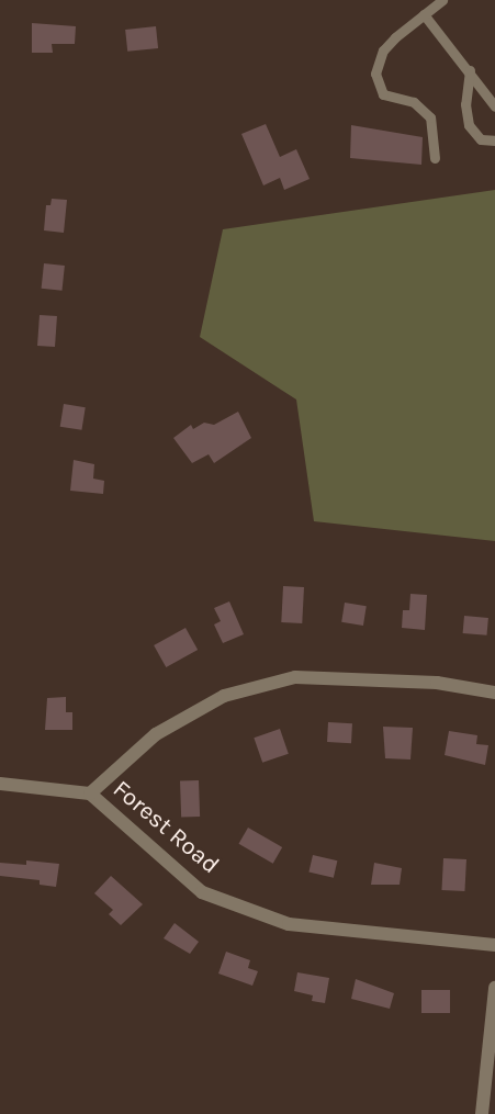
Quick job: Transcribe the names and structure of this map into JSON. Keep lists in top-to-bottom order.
{
  "streets": {
    "street": ["Forest Road"]
  }
}
